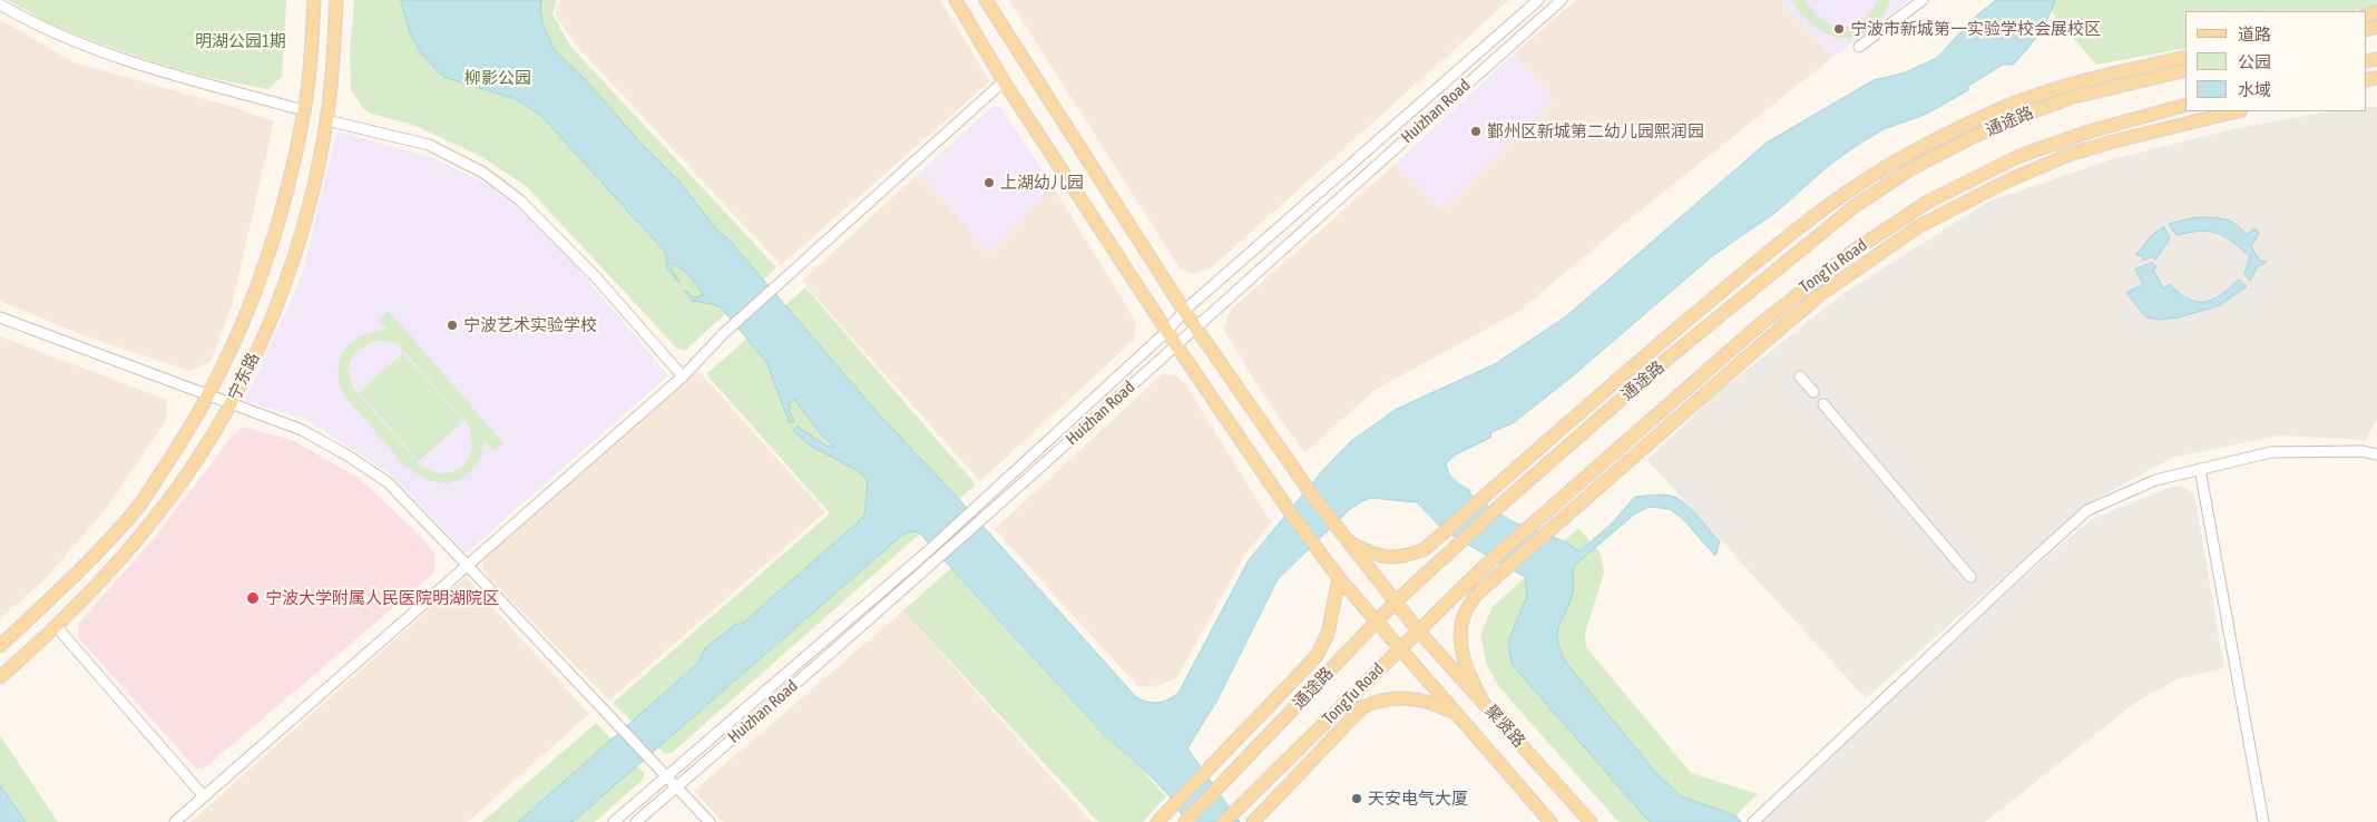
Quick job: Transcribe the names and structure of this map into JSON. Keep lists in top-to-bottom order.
{
  "streets": {
    "main road": [
      "通途路",
      "TongTu Road",
      "宁东路",
      "聚贤路"
    ],
    "street": ["Huizhan Road"]
  },
  "crossings": [
    ["Huizhan Road", "聚贤路"],
    ["通途路", "聚贤路"],
    ["TongTu Road", "聚贤路"]
  ],
  "parks": ["明湖公园1期", "柳影公园"],
  "places": [
    "宁波市新城第一实验学校会展校区",
    "鄞州区新城第二幼儿园熙润园",
    "上湖幼儿园",
    "宁波艺术实验学校",
    "宁波大学附属人民医院明湖院区",
    "天安电气大厦"
  ],
  "legend": ["道路", "公园", "水域"]
}
